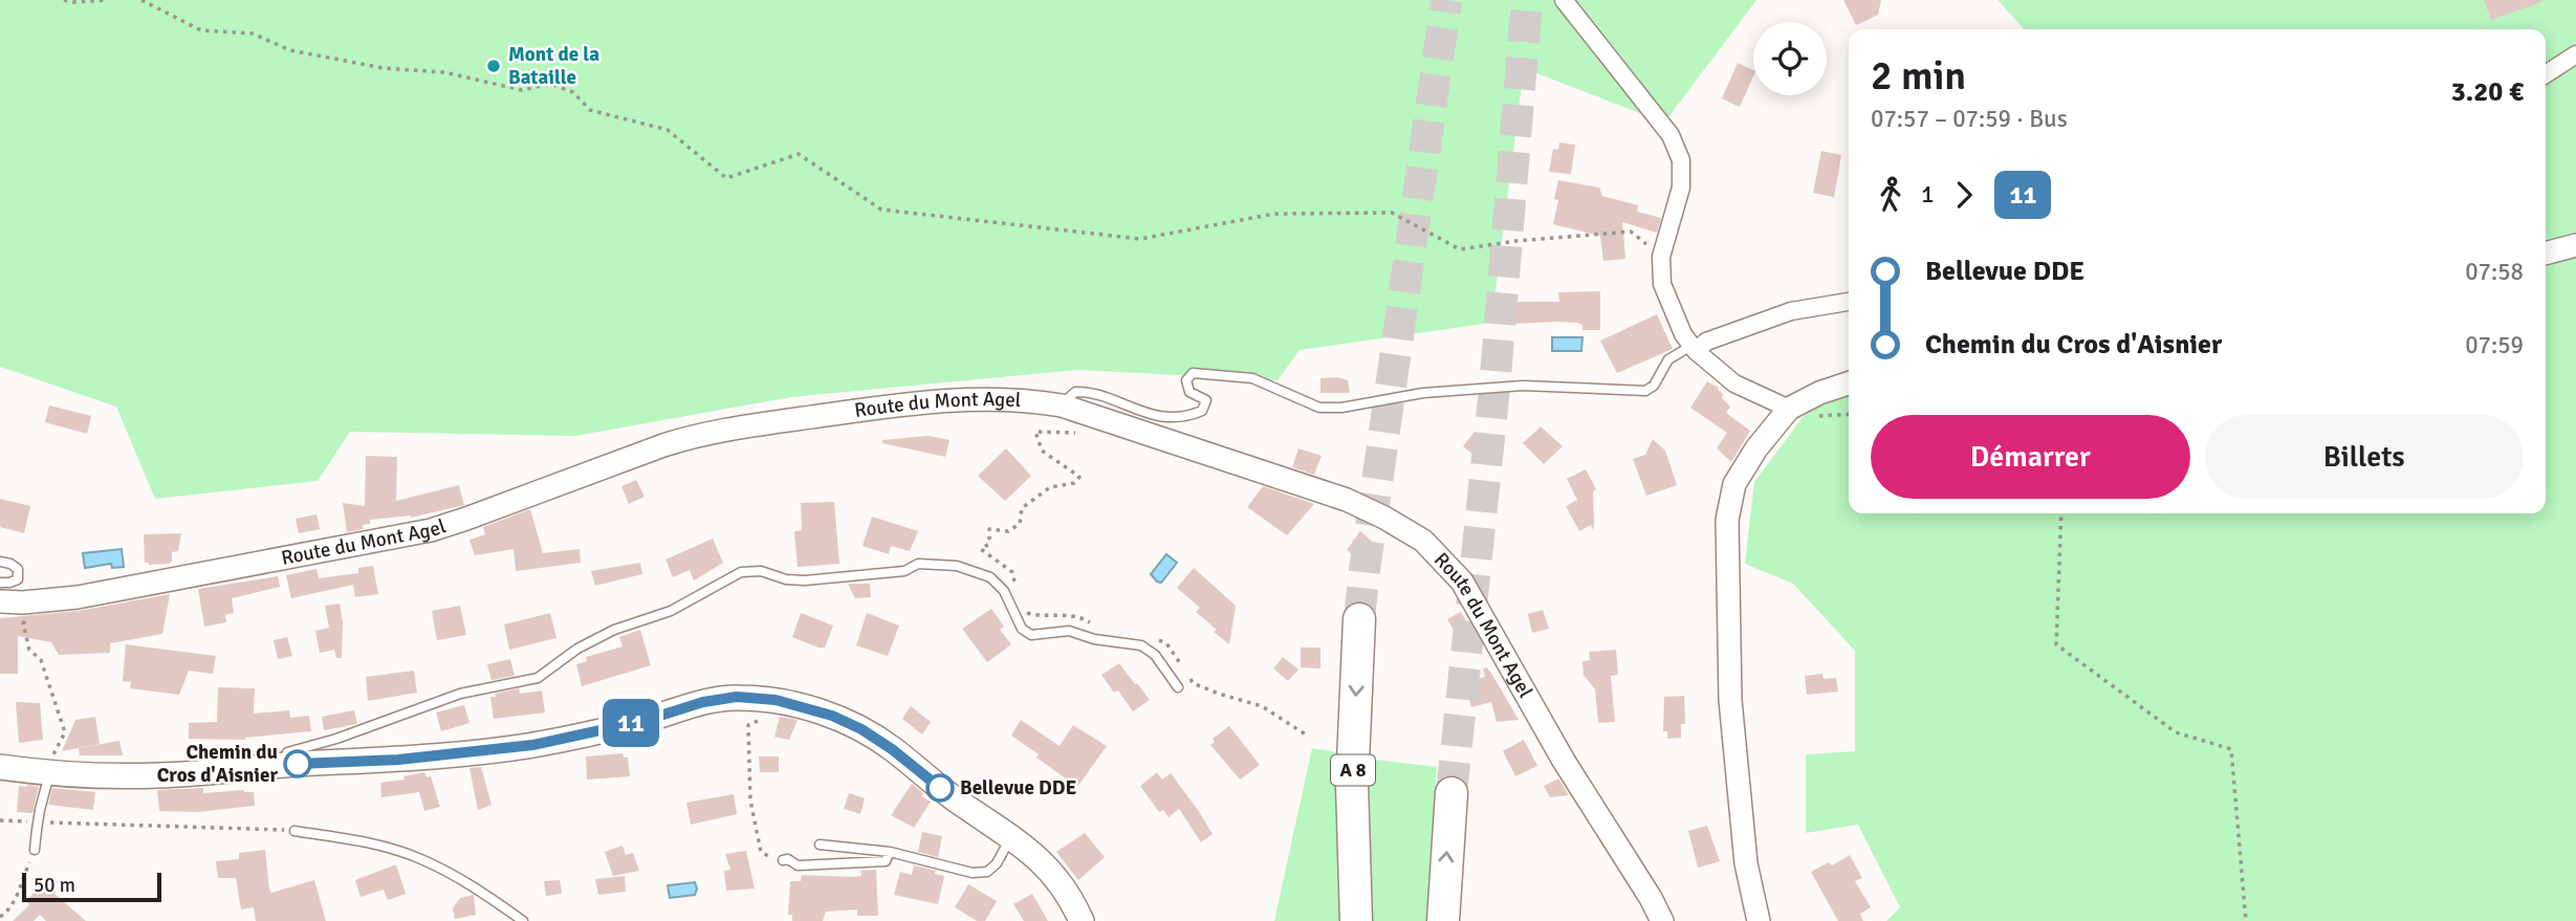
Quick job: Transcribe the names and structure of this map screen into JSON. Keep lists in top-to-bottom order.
{
  "streets": {
    "highway": ["A 8"],
    "street": ["Route du Mont Agel"]
  },
  "places": ["Mont de la Bataille", "Chemin du Cros d'Aisnier", "Bellevue DDE"],
  "lines": ["bus line 11"],
  "scale_bar": "50 m",
  "page": {
    "on_map": "11",
    "heading": ["2 min", "07:57 – 07:59 · Bus", "3.20 €"],
    "legs": ["1", "11"],
    "list": [
      {
        "name": "Bellevue DDE",
        "value": "07:58"
      },
      {
        "name": "Chemin du Cros d'Aisnier",
        "value": "07:59"
      }
    ],
    "buttons": ["Démarrer", "Billets"],
    "scale": "50 m"
  }
}
